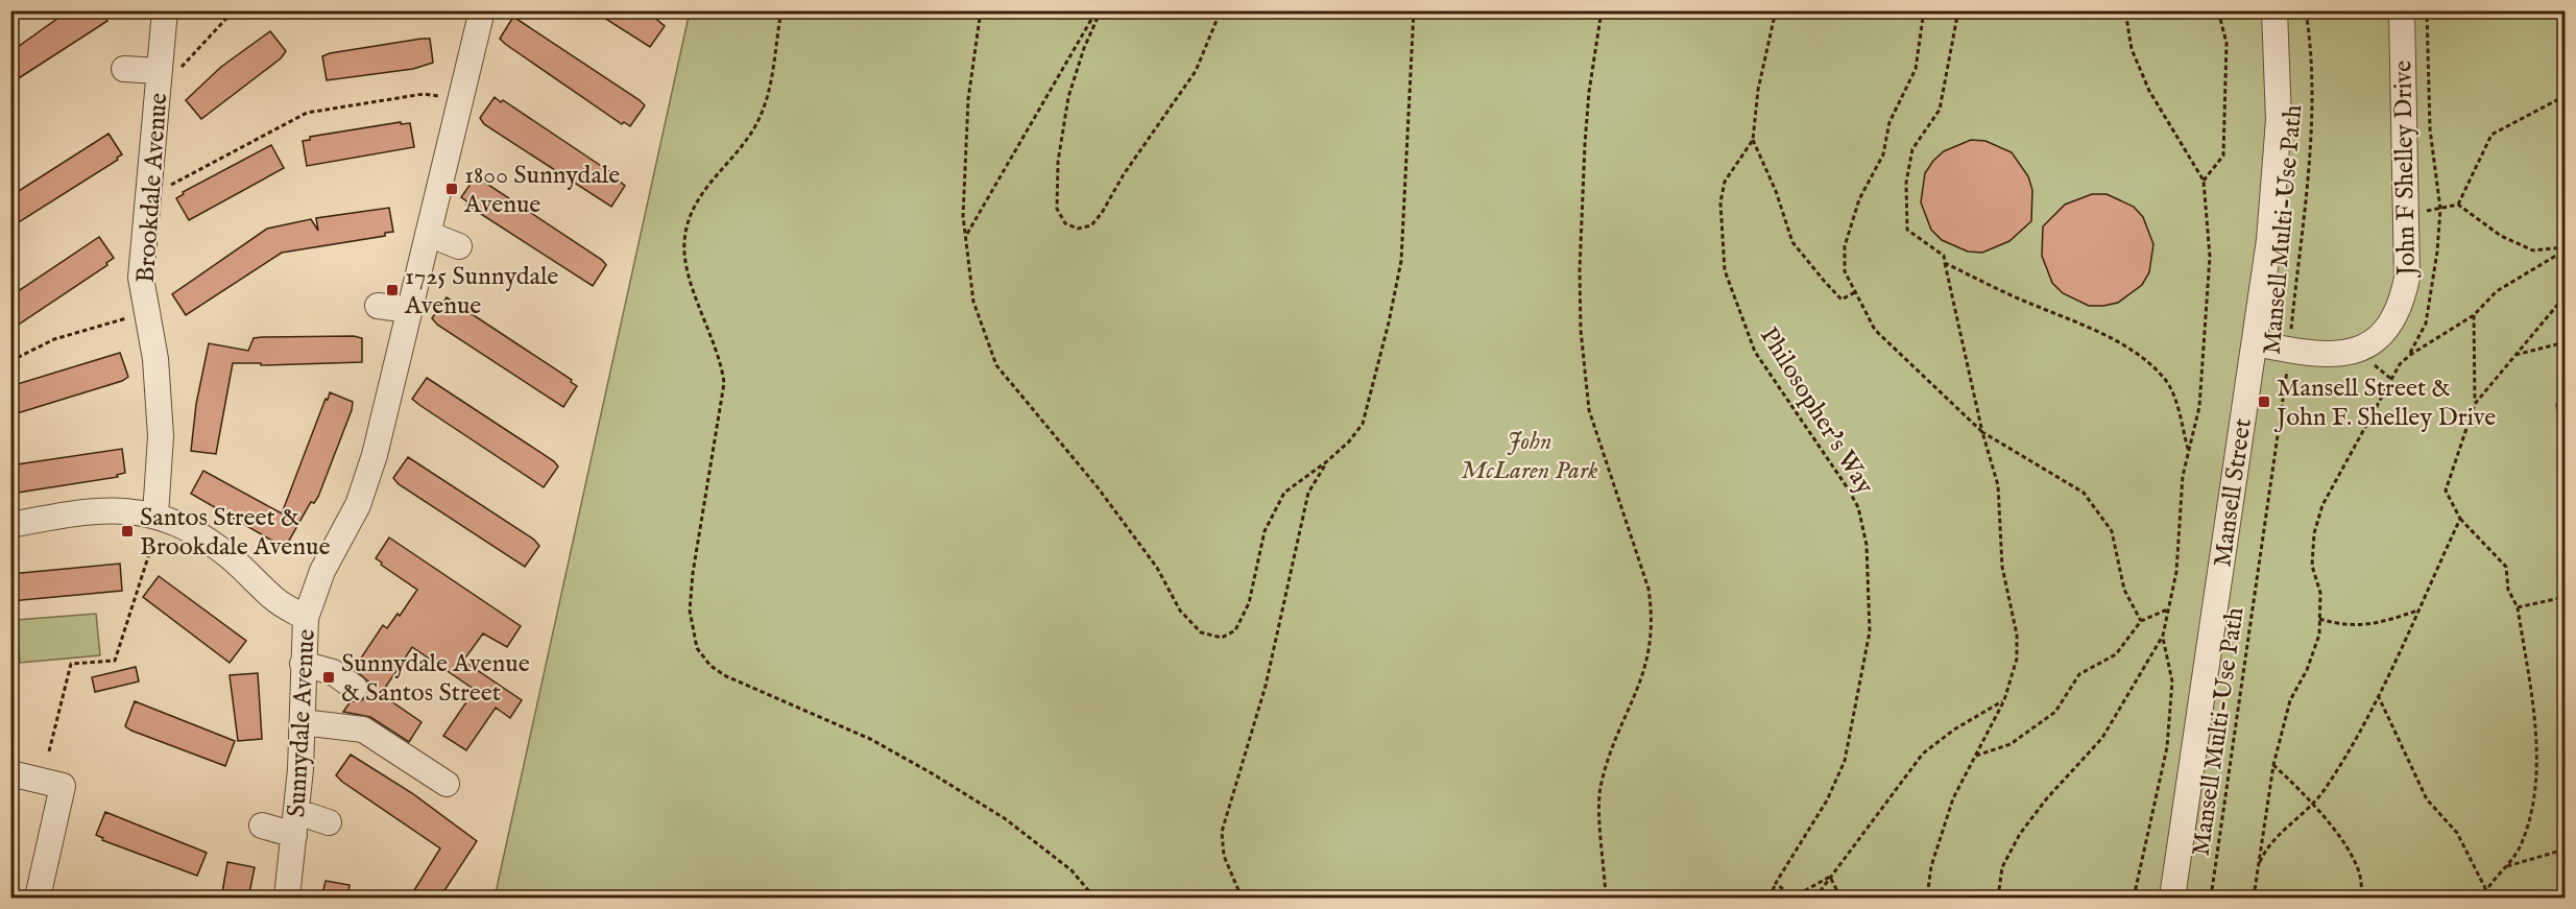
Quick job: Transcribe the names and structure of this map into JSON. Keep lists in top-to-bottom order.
{
  "streets": {
    "street": [
      "John F Shelley Drive",
      "Brookdale Avenue",
      "Mansell Street",
      "Sunnydale Avenue"
    ],
    "path": ["Mansell Multi-Use Path", "Philosopher's Way"]
  },
  "crossings": [
    ["John F Shelley Drive", "Mansell Multi-Use Path"],
    ["John F Shelley Drive", "Mansell Street"]
  ],
  "parks": ["John McLaren Park"],
  "places": {
    "transit": [
      "1800 Sunnydale Avenue",
      "1725 Sunnydale Avenue",
      "Mansell Street & John F. Shelley Drive",
      "Santos Street & Brookdale Avenue",
      "Sunnydale Avenue & Santos Street"
    ]
  }
}
